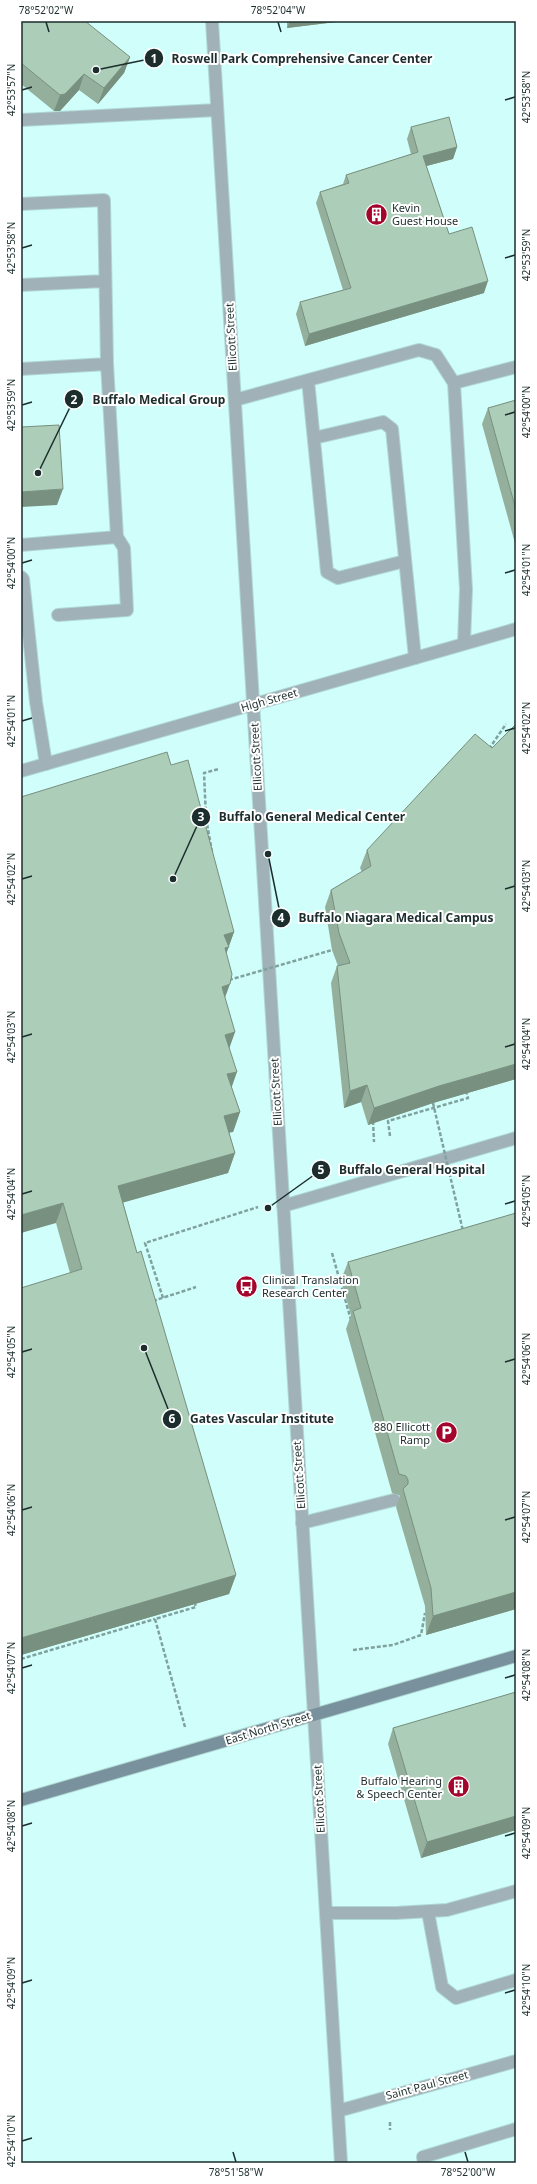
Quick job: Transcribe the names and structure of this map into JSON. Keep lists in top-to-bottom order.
{
  "streets": {
    "street": [
      "Ellicott Street",
      "High Street",
      "East North Street",
      "Saint Paul Street"
    ]
  },
  "crossings": [
    ["Ellicott Street", "High Street"],
    ["Ellicott Street", "East North Street"],
    ["Ellicott Street", "Saint Paul Street"]
  ],
  "places": {
    "other": [
      "Roswell Park Comprehensive Cancer Center",
      "Buffalo Medical Group",
      "Buffalo Niagara Medical Campus",
      "Buffalo General Medical Center",
      "Buffalo General Hospital",
      "Gates Vascular Institute"
    ],
    "building": ["Kevin Guest House", "Buffalo Hearing & Speech Center"],
    "bus stop": ["Clinical Translation Research Center"],
    "parking": ["880 Ellicott Ramp"]
  },
  "coordinates": [
    "78°52'02\"W",
    "78°52'04\"W",
    "42°53'57\"N",
    "42°53'58\"N",
    "42°53'59\"N",
    "42°54'00\"N",
    "42°54'01\"N",
    "42°54'02\"N",
    "42°54'03\"N",
    "42°54'04\"N",
    "42°54'05\"N",
    "42°54'06\"N",
    "42°54'07\"N",
    "42°54'08\"N",
    "42°54'09\"N",
    "42°54'10\"N",
    "78°51'58\"W",
    "78°52'00\"W"
  ]
}
